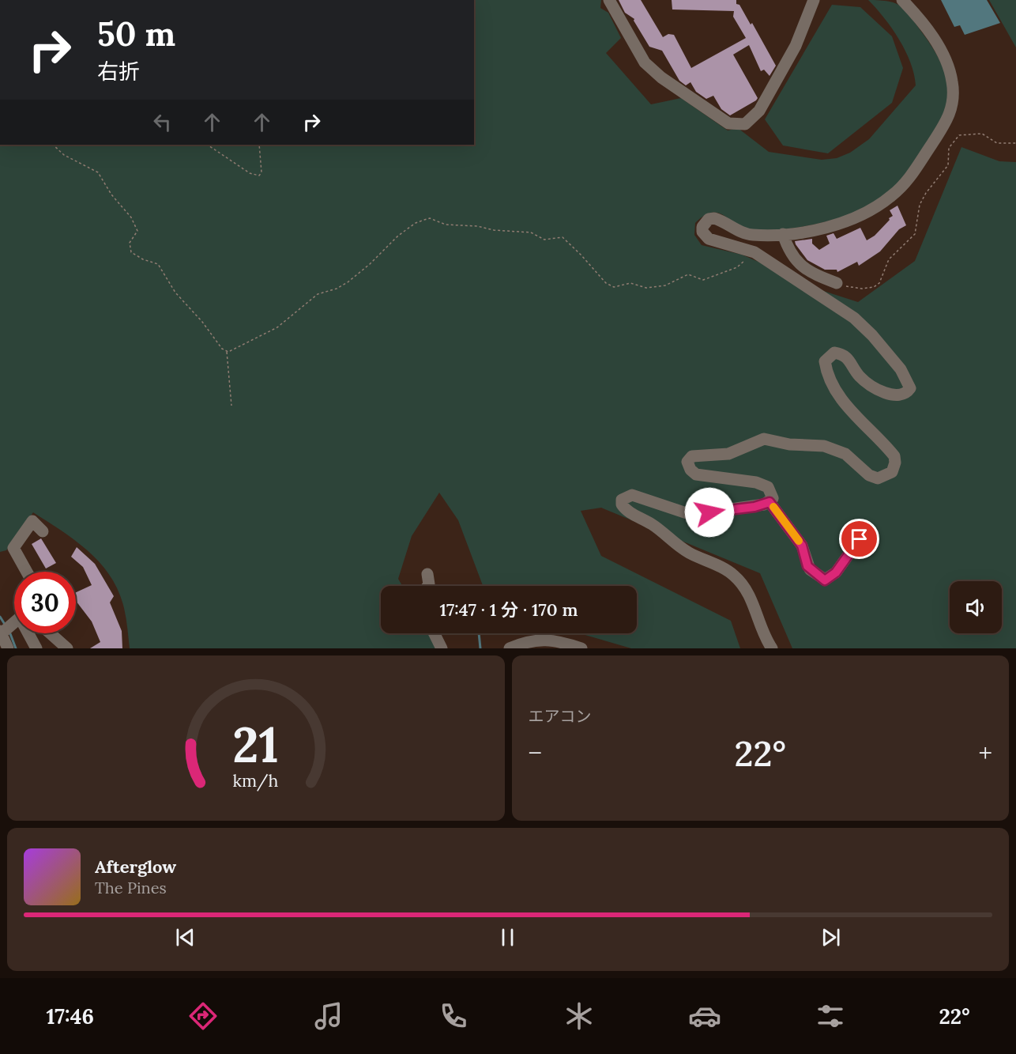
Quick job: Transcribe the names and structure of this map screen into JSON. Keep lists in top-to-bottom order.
{
  "page": {
    "turn": ["50 m", "右折"],
    "limit": "30",
    "trip": "17:47 · 1 分 · 170 m",
    "tile": "エアコン",
    "heat": ["−", "22°", "+"],
    "song": ["Afterglow", "The Pines"],
    "tabs": ["17:46", "22°"],
    "gauge": ["21", "km/h"]
  }
}
